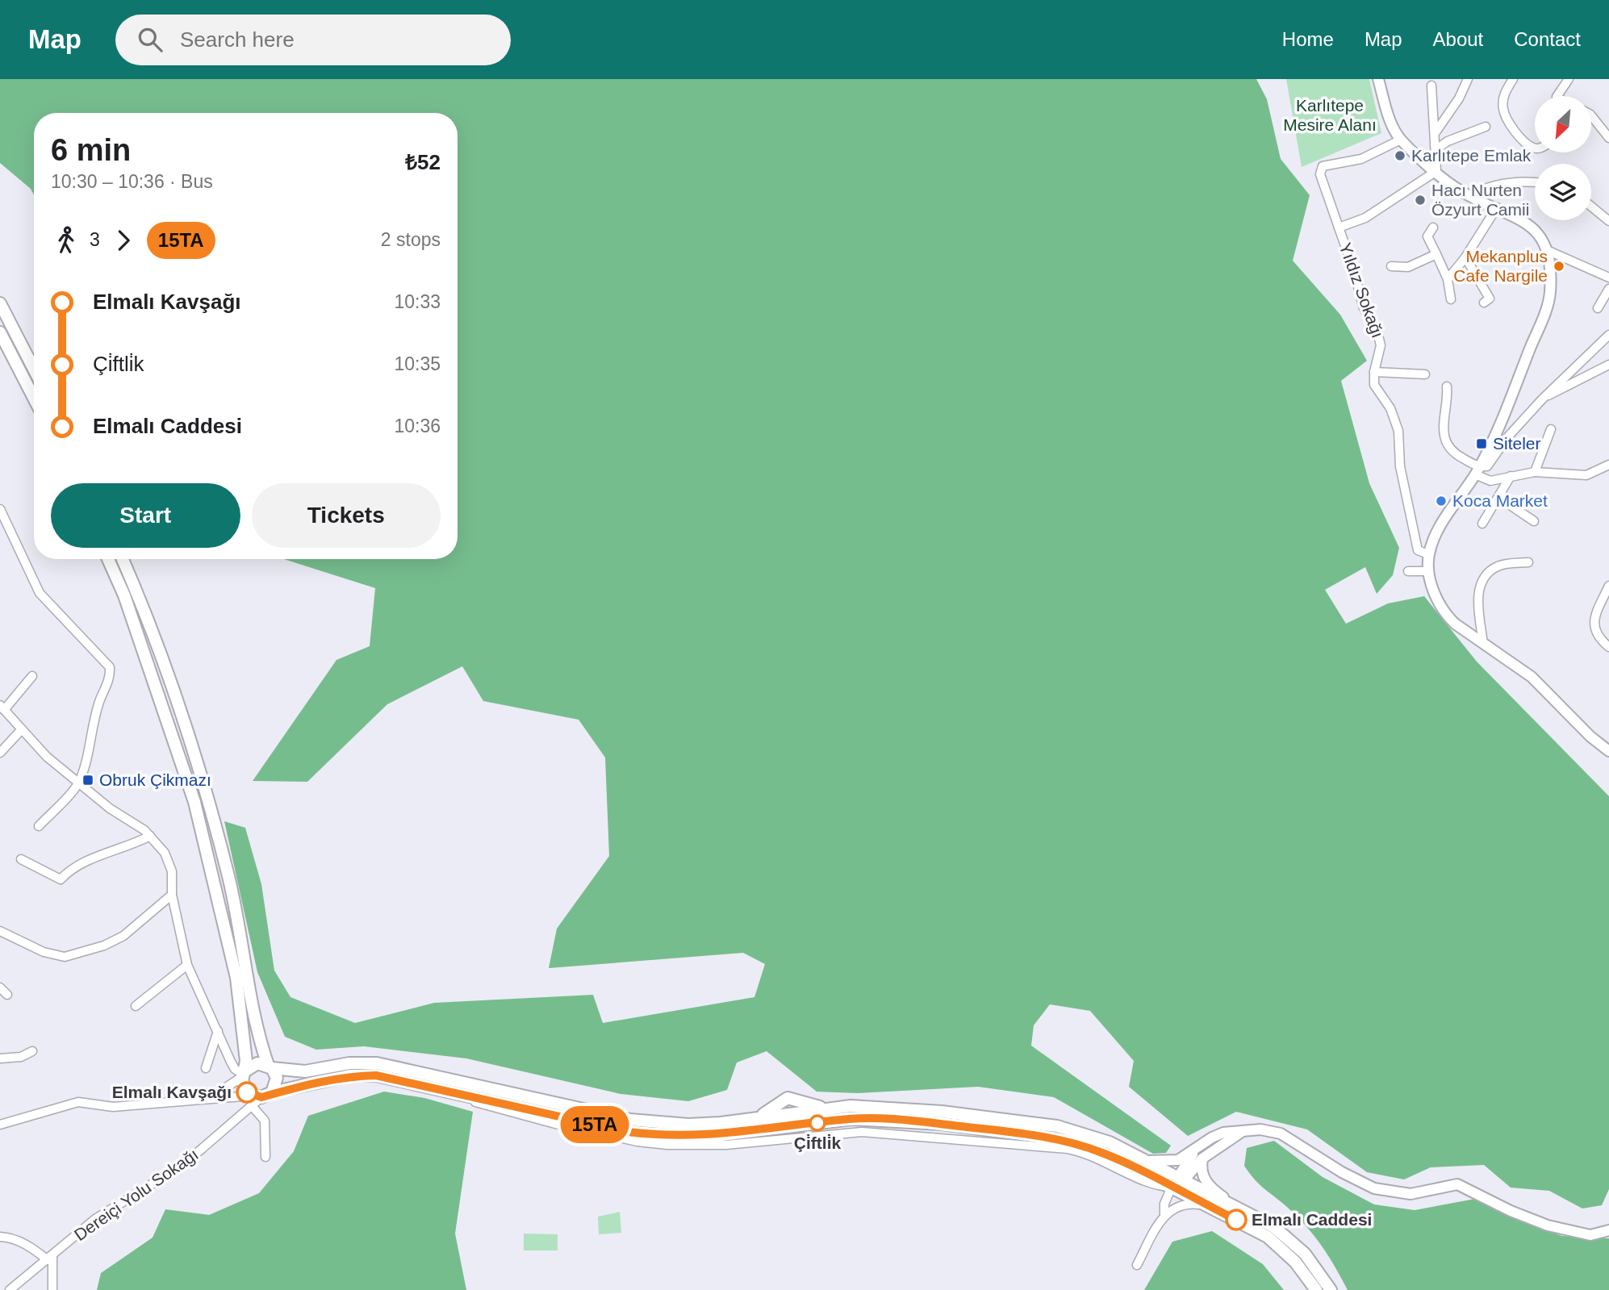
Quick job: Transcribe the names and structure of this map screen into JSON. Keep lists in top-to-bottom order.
{
  "streets": {
    "street": ["Yıldız Sokağı", "Dereiçi Yolu Sokağı"]
  },
  "parks": ["Karlıtepe Mesire Alanı"],
  "places": {
    "other": [
      "Karlıtepe Emlak",
      "Hacı Nurten Özyurt Camii",
      "Mekanplus Cafe Nargile",
      "Koca Market",
      "Elmalı Kavşağı",
      "Çi̇ftli̇k",
      "Elmalı Caddesi"
    ],
    "transit": ["Siteler", "Obruk Çikmazı"]
  },
  "lines": ["bus line 15TA"],
  "north": "bottom left",
  "page": {
    "header": "Map",
    "search": "Search here",
    "nav": [
      "Home",
      "Map",
      "About",
      "Contact"
    ],
    "on_map": "15TA",
    "heading": ["6 min", "10:30 – 10:36 · Bus", "₺52"],
    "legs": ["3", "15TA", "2 stops"],
    "list": [
      {
        "name": "Elmalı Kavşağı",
        "value": "10:33"
      },
      {
        "name": "Çi̇ftli̇k",
        "value": "10:35"
      },
      {
        "name": "Elmalı Caddesi",
        "value": "10:36"
      }
    ],
    "buttons": ["Start", "Tickets"]
  }
}
